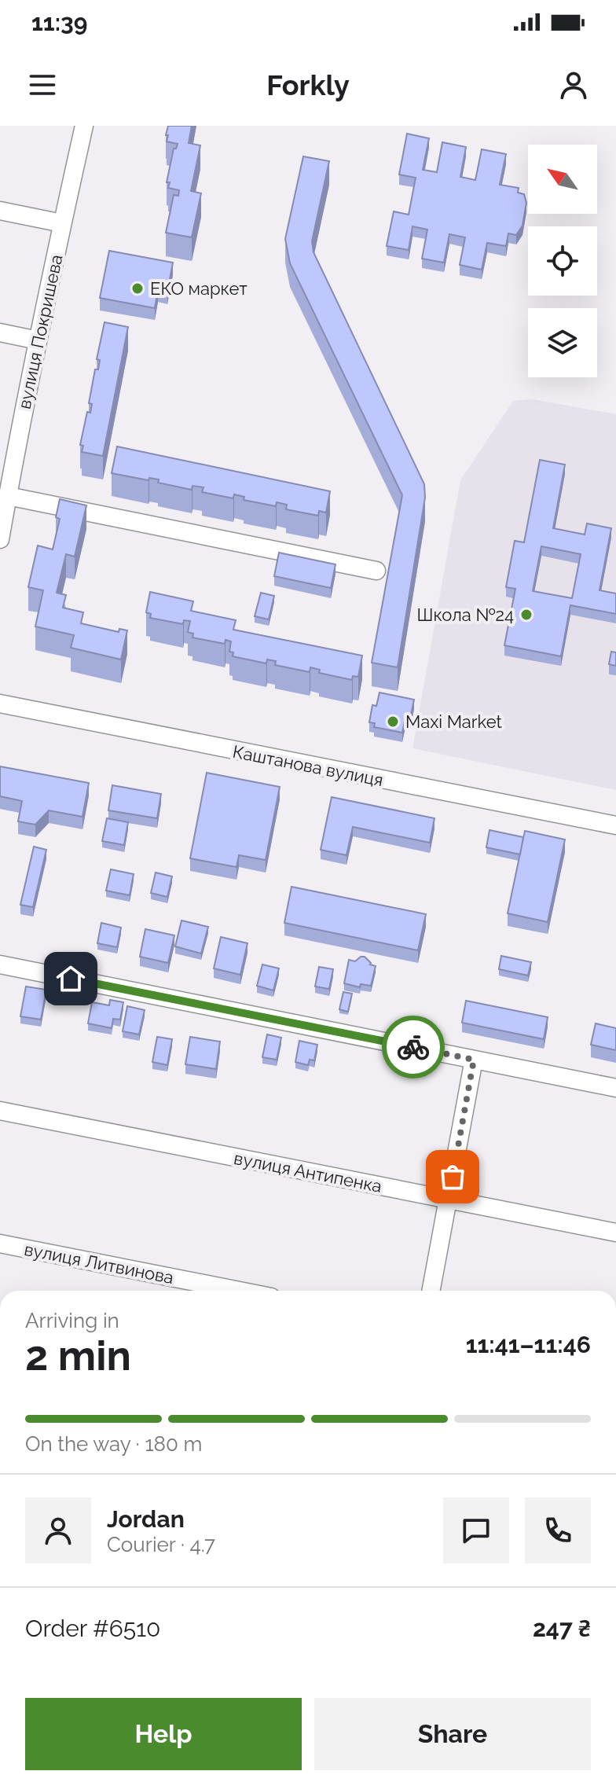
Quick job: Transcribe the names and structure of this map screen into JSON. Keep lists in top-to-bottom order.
{
  "streets": {
    "street": [
      "вулиця Покришева",
      "Каштанова вулиця",
      "вулиця Антипенка",
      "вулиця Литвинова"
    ]
  },
  "places": ["ЕКО маркет", "Школа №24", "Maxi Market"],
  "north": "top left",
  "page": {
    "status": "11:39",
    "header": "Forkly",
    "heading": ["2 min", "Arriving in", "11:41–11:46"],
    "panel": [
      "Jordan",
      "Courier · 4.7",
      "Order #6510",
      "247 ₴"
    ],
    "bar": "On the way · 180 m",
    "buttons": ["Help", "Share"]
  }
}
